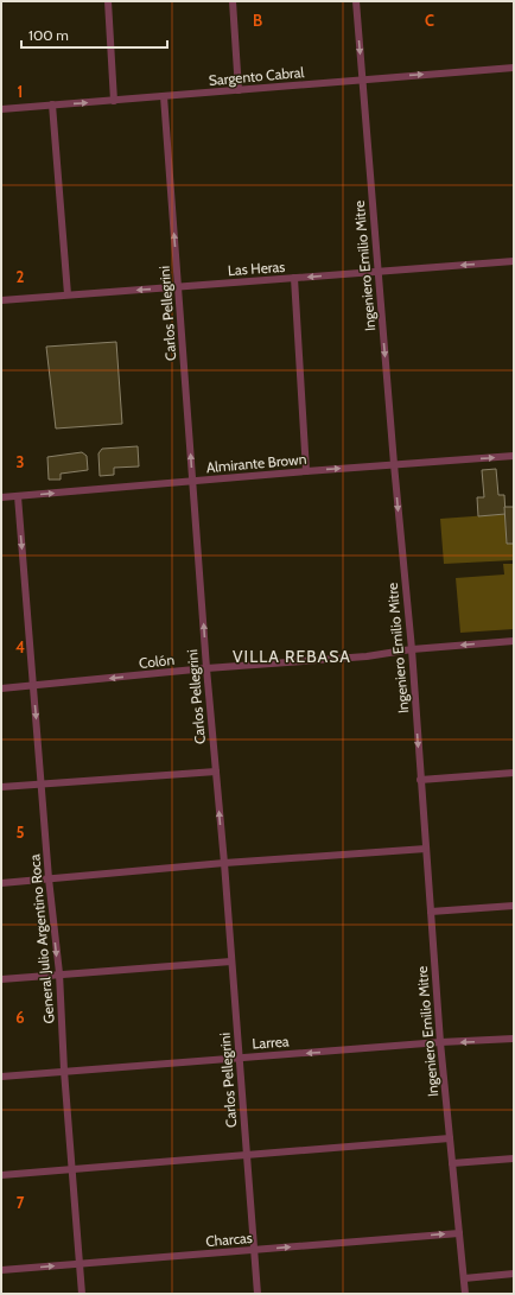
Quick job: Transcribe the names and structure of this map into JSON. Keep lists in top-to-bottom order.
{
  "streets": {
    "street": [
      "Sargento Cabral",
      "Ingeniero Emilio Mitre",
      "Las Heras",
      "Carlos Pellegrini",
      "Almirante Brown",
      "Colón",
      "General Julio Argentino Roca",
      "Larrea",
      "Charcas"
    ]
  },
  "crossings": [
    ["Sargento Cabral", "Ingeniero Emilio Mitre"],
    ["Sargento Cabral", "Carlos Pellegrini"],
    ["Ingeniero Emilio Mitre", "Las Heras"],
    ["Ingeniero Emilio Mitre", "Almirante Brown"],
    ["Ingeniero Emilio Mitre", "Colón"],
    ["Ingeniero Emilio Mitre", "Larrea"],
    ["Ingeniero Emilio Mitre", "Charcas"],
    ["Las Heras", "Carlos Pellegrini"],
    ["Carlos Pellegrini", "Almirante Brown"],
    ["Carlos Pellegrini", "Colón"],
    ["Carlos Pellegrini", "Larrea"],
    ["Carlos Pellegrini", "Charcas"],
    ["Almirante Brown", "General Julio Argentino Roca"],
    ["Colón", "General Julio Argentino Roca"],
    ["General Julio Argentino Roca", "Larrea"],
    ["General Julio Argentino Roca", "Charcas"]
  ],
  "one_way": [
    "Sargento Cabral",
    "Ingeniero Emilio Mitre",
    "Las Heras",
    "Carlos Pellegrini",
    "Almirante Brown",
    "Colón",
    "General Julio Argentino Roca",
    "Larrea",
    "Charcas"
  ],
  "districts": ["VILLA REBASA"],
  "scale_bar": "100 m",
  "grid": {
    "columns": ["B", "C"],
    "rows": [
      "1",
      "2",
      "3",
      "4",
      "5",
      "6",
      "7"
    ]
  }
}
